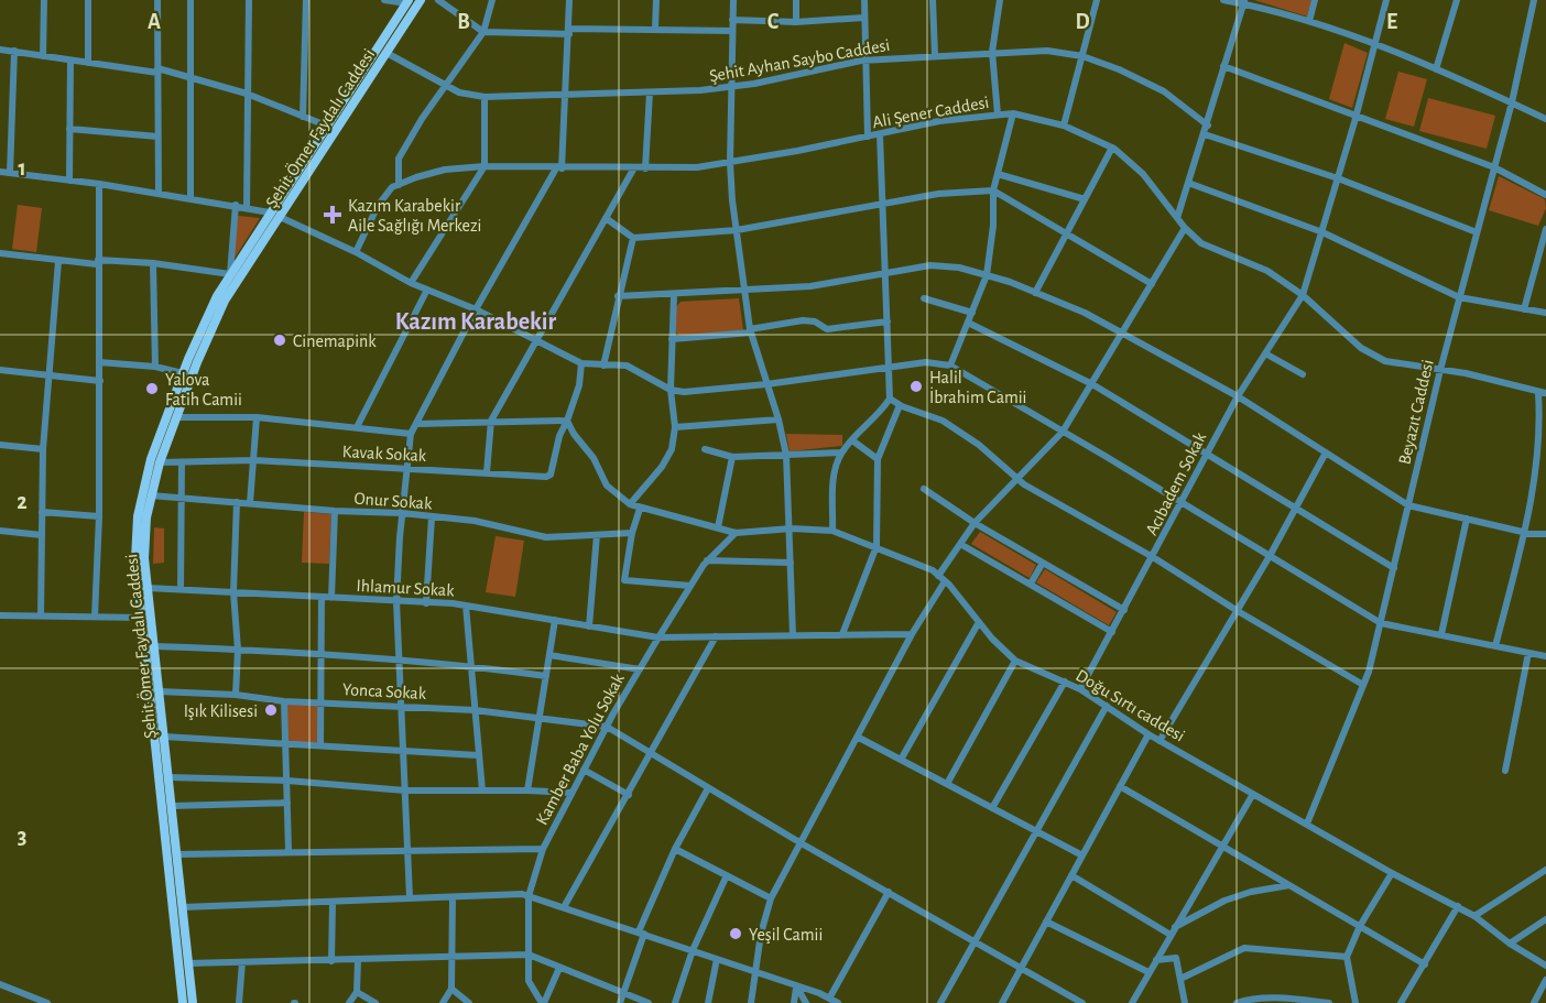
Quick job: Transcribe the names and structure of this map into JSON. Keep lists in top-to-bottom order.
{
  "streets": {
    "main road": ["Şehit Ömer Faydalı Caddesi"],
    "street": [
      "Şehit Ayhan Saybo Caddesi",
      "Ali Şener Caddesi",
      "Beyazıt Caddesi",
      "Kavak Sokak",
      "Acıbadem Sokak",
      "Onur Sokak",
      "Ihlamur Sokak",
      "Yonca Sokak",
      "Doğu Sırtı caddesi",
      "Kamber Baba Yolu Sokak"
    ]
  },
  "crossings": [
    ["Şehit Ayhan Saybo Caddesi", "Şehit Ömer Faydalı Caddesi"],
    ["Ali Şener Caddesi", "Beyazıt Caddesi"],
    ["Ali Şener Caddesi", "Acıbadem Sokak"],
    ["Şehit Ömer Faydalı Caddesi", "Kavak Sokak"],
    ["Şehit Ömer Faydalı Caddesi", "Onur Sokak"],
    ["Şehit Ömer Faydalı Caddesi", "Ihlamur Sokak"],
    ["Şehit Ömer Faydalı Caddesi", "Yonca Sokak"],
    ["Beyazıt Caddesi", "Doğu Sırtı caddesi"],
    ["Kavak Sokak", "Doğu Sırtı caddesi"],
    ["Acıbadem Sokak", "Doğu Sırtı caddesi"],
    ["Ihlamur Sokak", "Kamber Baba Yolu Sokak"],
    ["Yonca Sokak", "Kamber Baba Yolu Sokak"],
    ["Doğu Sırtı caddesi", "Kamber Baba Yolu Sokak"]
  ],
  "districts": ["Kazım Karabekir"],
  "places": {
    "health": ["Kazım Karabekir Aile Sağlığı Merkezi"],
    "other": [
      "Cinemapink",
      "Halil İbrahim Camii",
      "Yalova Fatih Camii",
      "Işık Kilisesi",
      "Yeşil Camii"
    ]
  },
  "grid": {
    "columns": [
      "A",
      "B",
      "C",
      "D",
      "E"
    ],
    "rows": ["1", "2", "3"]
  }
}
